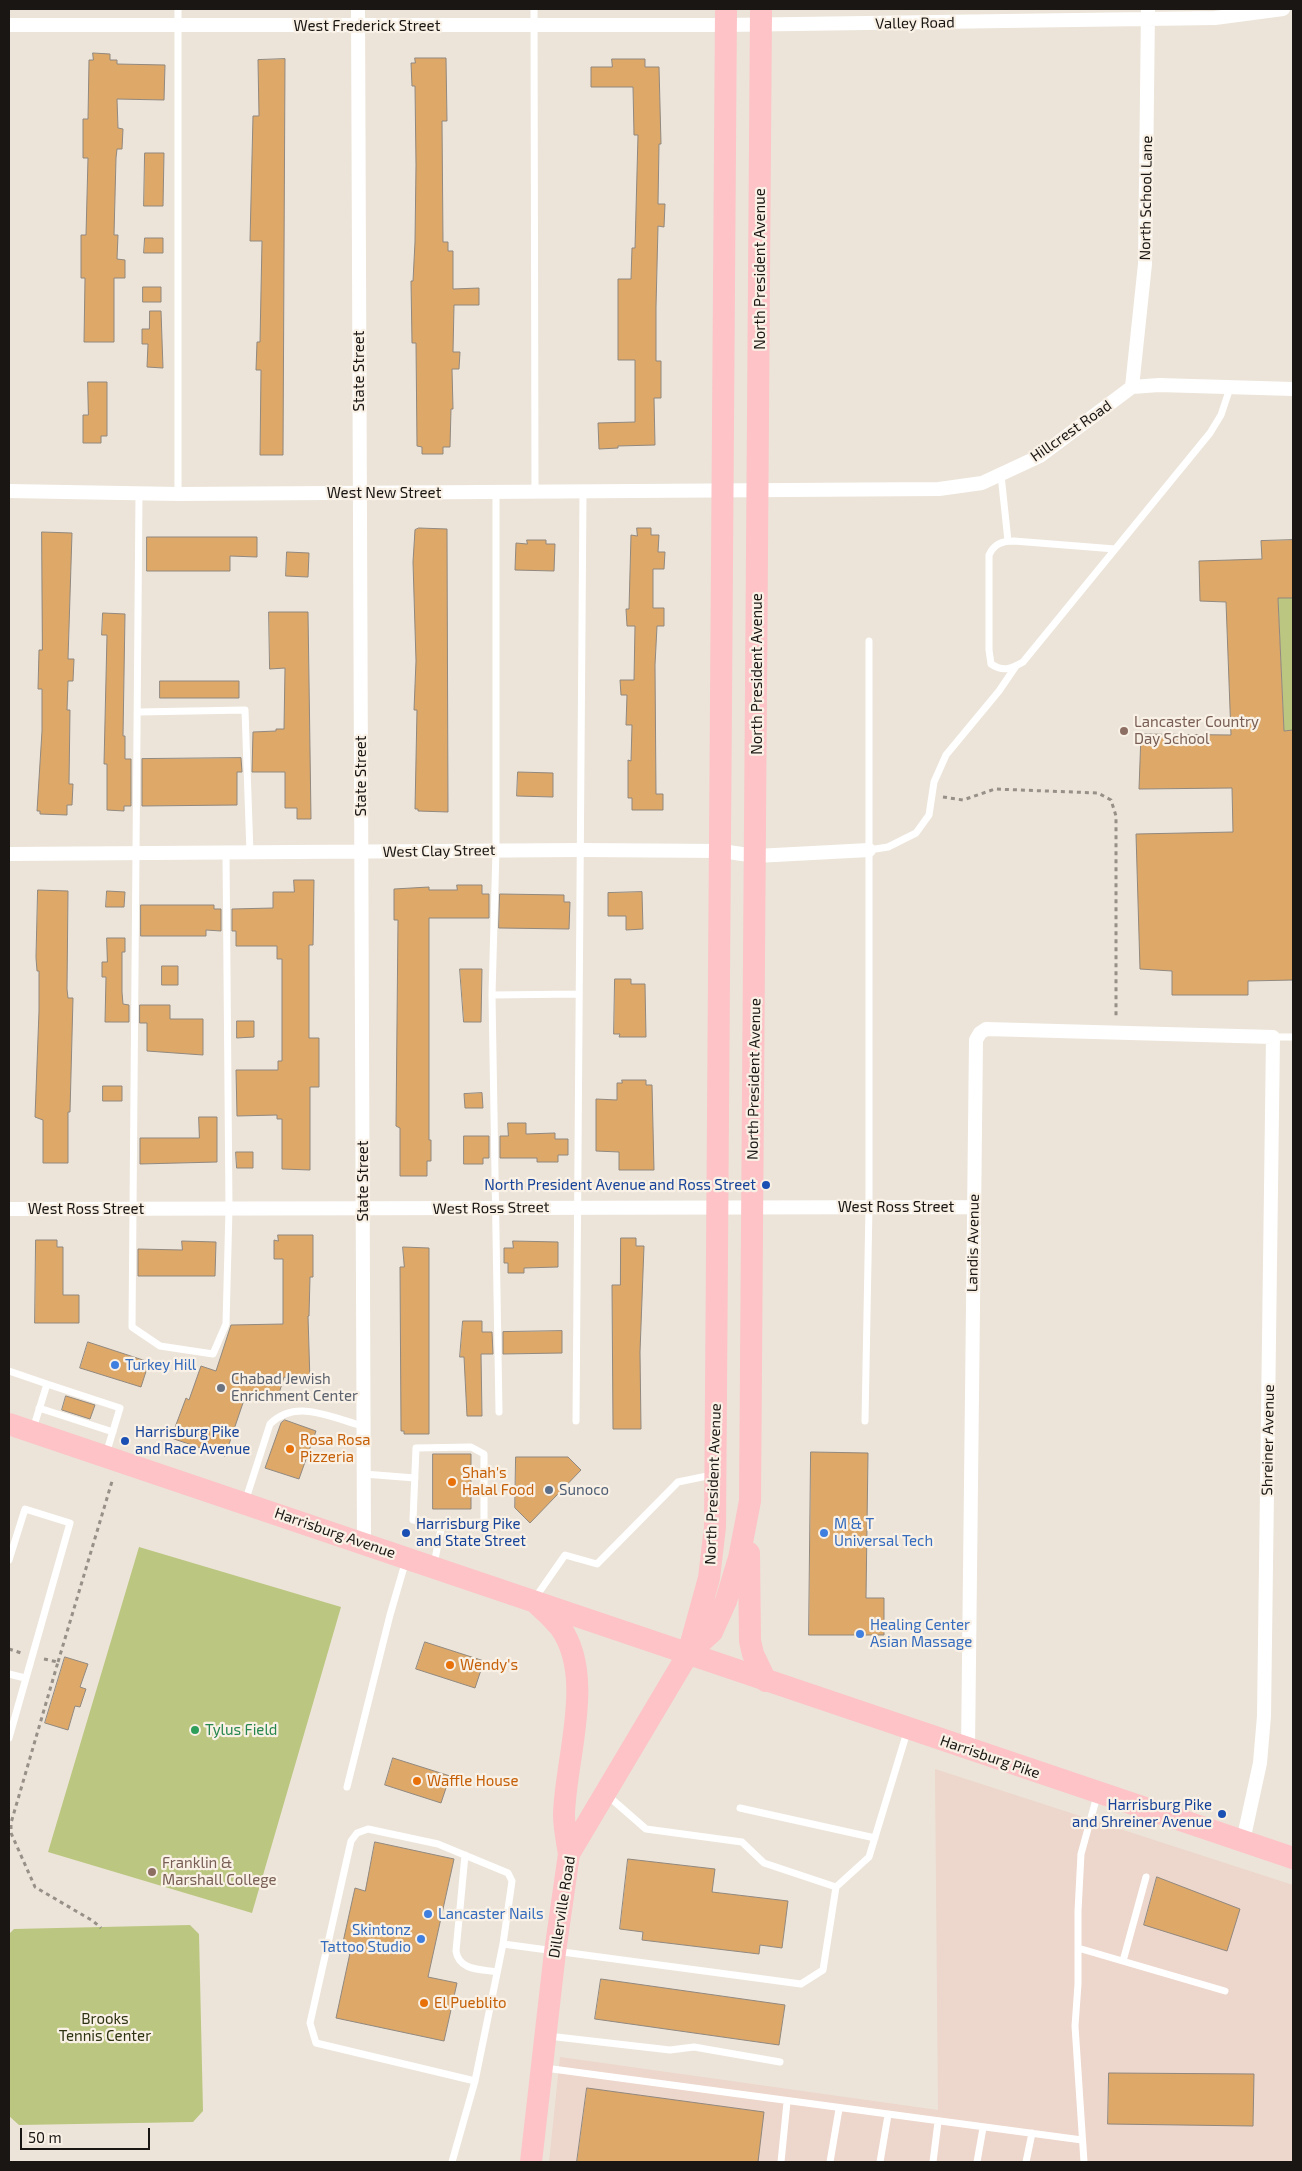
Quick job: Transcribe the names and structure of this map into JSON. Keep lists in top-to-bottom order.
{
  "streets": {
    "main road": [
      "North President Avenue",
      "Harrisburg Avenue",
      "Harrisburg Pike",
      "Dillerville Road"
    ],
    "street": [
      "Valley Road",
      "West Frederick Street",
      "North School Lane",
      "State Street",
      "Hillcrest Road",
      "West New Street",
      "West Clay Street",
      "West Ross Street",
      "Landis Avenue",
      "Shreiner Avenue"
    ]
  },
  "crossings": [
    ["Valley Road", "West Frederick Street"],
    ["Valley Road", "North School Lane"],
    ["Valley Road", "North President Avenue"],
    ["West Frederick Street", "North President Avenue"],
    ["West Frederick Street", "State Street"],
    ["North School Lane", "Hillcrest Road"],
    ["North President Avenue", "Hillcrest Road"],
    ["North President Avenue", "West New Street"],
    ["North President Avenue", "West Clay Street"],
    ["North President Avenue", "West Ross Street"],
    ["North President Avenue", "Harrisburg Avenue"],
    ["North President Avenue", "Harrisburg Pike"],
    ["North President Avenue", "Dillerville Road"],
    ["State Street", "West New Street"],
    ["State Street", "West Clay Street"],
    ["State Street", "West Ross Street"],
    ["State Street", "Harrisburg Avenue"],
    ["Hillcrest Road", "West New Street"],
    ["West Ross Street", "Landis Avenue"],
    ["Landis Avenue", "Shreiner Avenue"],
    ["Landis Avenue", "Harrisburg Pike"],
    ["Shreiner Avenue", "Harrisburg Pike"],
    ["Harrisburg Avenue", "Harrisburg Pike"],
    ["Harrisburg Avenue", "Dillerville Road"],
    ["Harrisburg Pike", "Dillerville Road"]
  ],
  "parks": ["Brooks Tennis Center"],
  "places": [
    "Lancaster Country Day School",
    "North President Avenue and Ross Street",
    "Turkey Hill",
    "Chabad Jewish Enrichment Center",
    "Harrisburg Pike and Race Avenue",
    "Rosa Rosa Pizzeria",
    "Shah's Halal Food",
    "Sunoco",
    "Harrisburg Pike and State Street",
    "M & T Universal Tech",
    "Healing Center Asian Massage",
    "Wendy's",
    "Tylus Field",
    "Waffle House",
    "Harrisburg Pike and Shreiner Avenue",
    "Franklin & Marshall College",
    "Lancaster Nails",
    "Skintonz Tattoo Studio",
    "El Pueblito"
  ],
  "scale_bar": "50 m"
}
